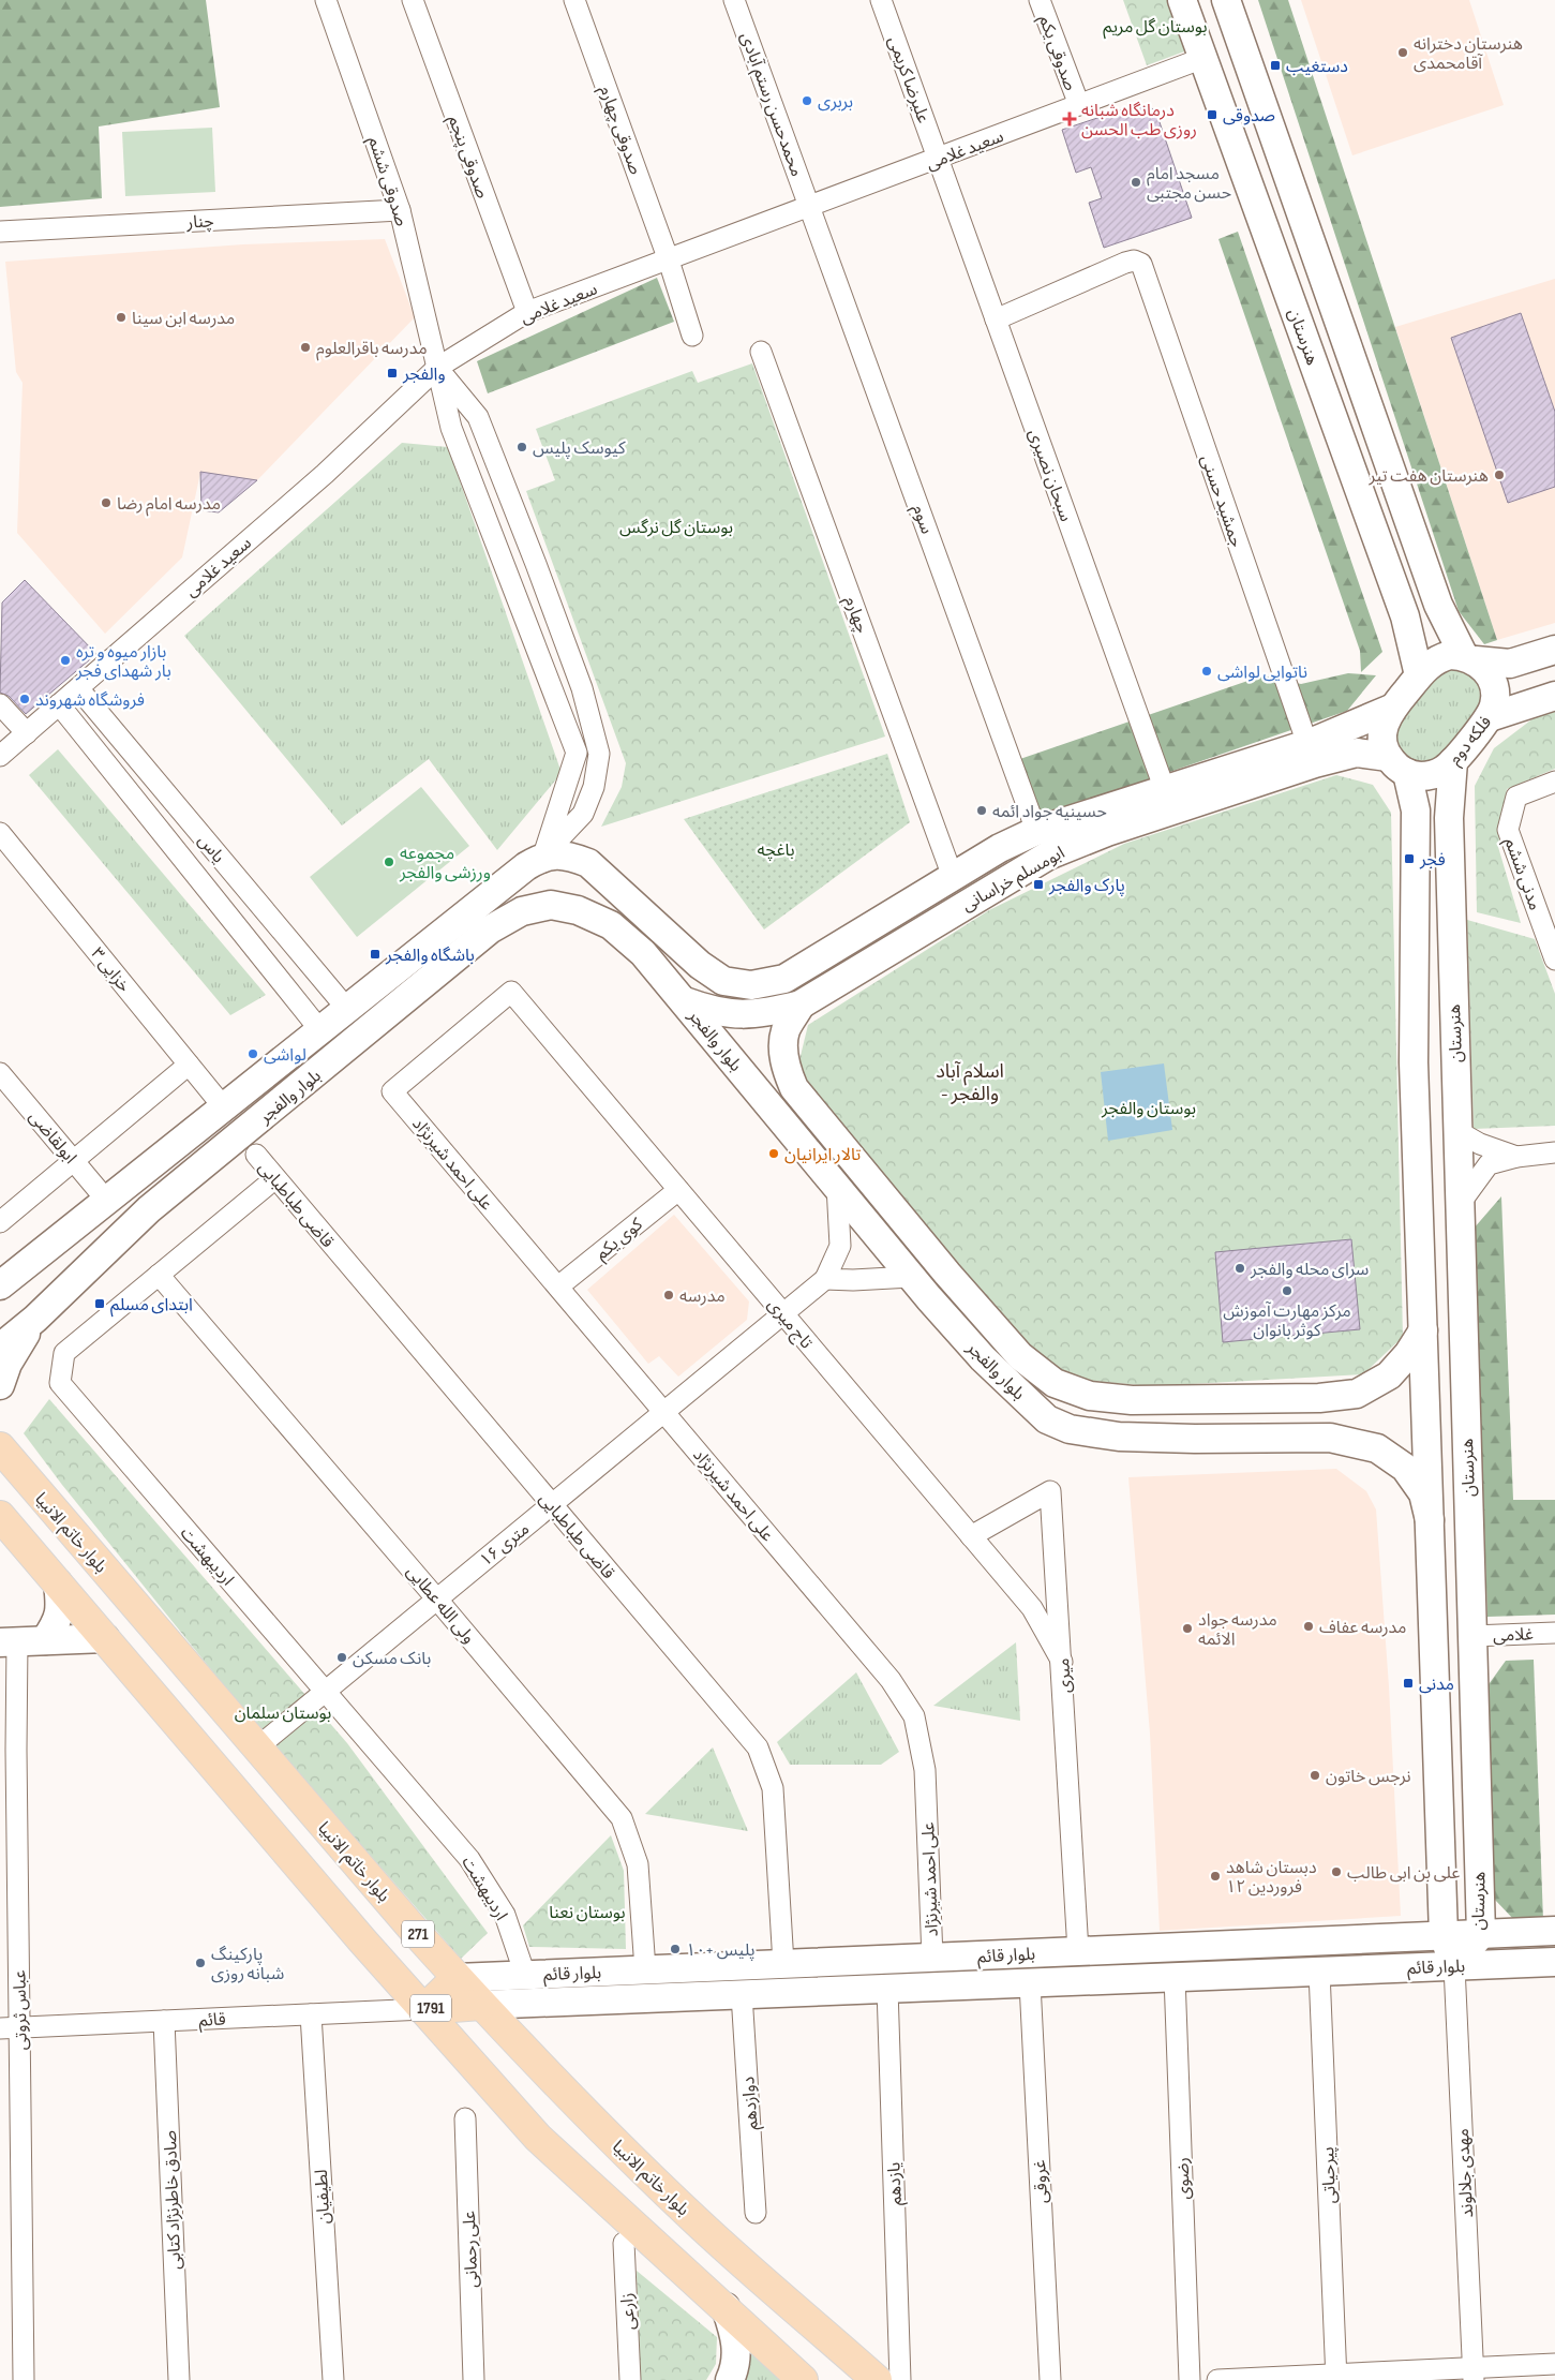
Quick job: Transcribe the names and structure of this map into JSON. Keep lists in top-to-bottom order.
{
  "streets": {
    "main road": [
      "هنرستان",
      "فلکه دوم",
      "ابومسلم خراسانی",
      "بلوار والفجر",
      "بلوار خاتم الانبیا",
      "271",
      "بلوار قائم",
      "1791"
    ],
    "street": [
      "صدوقی یکم",
      "علیرضا کریمی",
      "محمدحسن رستم آبادی",
      "صدوقی چهارم",
      "سعید غلامی",
      "صدوقی پنجم",
      "صدوقی ششم",
      "چنار",
      "سبحان نصیری",
      "جمشید حسنی",
      "سوم",
      "چهارم",
      "یاس",
      "مدنی ششم",
      "خزایی ۳",
      "ابولقاضی",
      "علی احمد شیرنژاد",
      "قاضی طباطبایی",
      "کوی یکم",
      "تاج میری",
      "۱۶ متری",
      "اردیبهشت",
      "ولی الله عطایی",
      "غلامی",
      "میری",
      "عباس ثروتی",
      "قائم",
      "دوازدهم",
      "مهدی جلالوند",
      "پیرحیاتی",
      "رضوی",
      "غروقی",
      "یازدهم",
      "لطیفیان",
      "صادق خاطرنژاد کتابی",
      "علی رحمانی",
      "زارعی"
    ]
  },
  "crossings": [
    ["صدوقی یکم", "سعید غلامی"],
    ["علیرضا کریمی", "سعید غلامی"],
    ["علیرضا کریمی", "سبحان نصیری"],
    ["محمدحسن رستم آبادی", "سعید غلامی"],
    ["محمدحسن رستم آبادی", "سوم"],
    ["صدوقی چهارم", "سعید غلامی"],
    ["سعید غلامی", "صدوقی پنجم"],
    ["سعید غلامی", "صدوقی ششم"],
    ["سعید غلامی", "هنرستان"],
    ["سعید غلامی", "سبحان نصیری"],
    ["سعید غلامی", "سوم"],
    ["سعید غلامی", "یاس"],
    ["صدوقی ششم", "چنار"],
    ["صدوقی ششم", "ابومسلم خراسانی"],
    ["صدوقی ششم", "بلوار والفجر"],
    ["هنرستان", "فلکه دوم"],
    ["هنرستان", "ابومسلم خراسانی"],
    ["هنرستان", "بلوار والفجر"],
    ["هنرستان", "غلامی"],
    ["هنرستان", "بلوار قائم"],
    ["هنرستان", "مهدی جلالوند"],
    ["سبحان نصیری", "جمشید حسنی"],
    ["سبحان نصیری", "ابومسلم خراسانی"],
    ["جمشید حسنی", "ابومسلم خراسانی"],
    ["سوم", "ابومسلم خراسانی"],
    ["چهارم", "ابومسلم خراسانی"],
    ["فلکه دوم", "ابومسلم خراسانی"],
    ["یاس", "بلوار والفجر"],
    ["ابومسلم خراسانی", "بلوار والفجر"],
    ["خزایی ۳", "بلوار والفجر"],
    ["بلوار والفجر", "ابولقاضی"],
    ["علی احمد شیرنژاد", "کوی یکم"],
    ["علی احمد شیرنژاد", "تاج میری"],
    ["علی احمد شیرنژاد", "۱۶ متری"],
    ["علی احمد شیرنژاد", "بلوار قائم"],
    ["قاضی طباطبایی", "۱۶ متری"],
    ["قاضی طباطبایی", "اردیبهشت"],
    ["قاضی طباطبایی", "بلوار قائم"],
    ["کوی یکم", "تاج میری"],
    ["تاج میری", "۱۶ متری"],
    ["تاج میری", "میری"],
    ["بلوار خاتم الانبیا", "۱۶ متری"],
    ["بلوار خاتم الانبیا", "بلوار قائم"],
    ["بلوار خاتم الانبیا", "1791"],
    ["۱۶ متری", "اردیبهشت"],
    ["۱۶ متری", "ولی الله عطایی"],
    ["اردیبهشت", "ولی الله عطایی"],
    ["اردیبهشت", "بلوار قائم"],
    ["ولی الله عطایی", "بلوار قائم"],
    ["میری", "بلوار قائم"],
    ["271", "1791"],
    ["271", "قائم"],
    ["بلوار قائم", "1791"],
    ["بلوار قائم", "دوازدهم"],
    ["بلوار قائم", "مهدی جلالوند"],
    ["بلوار قائم", "پیرحیاتی"],
    ["بلوار قائم", "رضوی"],
    ["بلوار قائم", "غروقی"],
    ["بلوار قائم", "یازدهم"],
    ["1791", "قائم"],
    ["عباس ثروتی", "قائم"],
    ["قائم", "لطیفیان"],
    ["قائم", "صادق خاطرنژاد کتابی"]
  ],
  "districts": ["اسلام آباد - والفجر"],
  "parks": [
    "بوستان گل مریم",
    "بوستان گل نرگس",
    "باغچه",
    "بوستان والفجر",
    "بوستان سلمان",
    "بوستان نعنا"
  ],
  "places": {
    "other": [
      "هنرستان دخترانه آقامحمدی",
      "بربری",
      "مسجد امام حسن مجتبی",
      "مدرسه ابن سینا",
      "مدرسه باقرالعلوم",
      "کیوسک پلیس",
      "هنرستان هفت تیر",
      "مدرسه امام رضا",
      "بازار میوه و تره‌ بار شهدای فجر",
      "ناتوایی لواشی",
      "فروشگاه شهروند",
      "حسینیه جواد ائمه",
      "مجموعه ورزشی والفجر",
      "لواشی",
      "تالار ایرانیان",
      "سرای محله والفجر",
      "مرکز مهارت آموزش کوثر بانوان",
      "مدرسه",
      "مدرسه عفاف",
      "مدرسه جواد الائمه",
      "بانک مسکن",
      "نرجس خاتون",
      "علی بن ابی طالب",
      "دبستان شاهد ۱۲ فروردین",
      "پلیس +۱۰",
      "پارکینگ شبانه روزی"
    ],
    "transit": [
      "دستغیب",
      "صدوقی",
      "والفجر",
      "فجر",
      "پارک والفجر",
      "باشگاه والفجر",
      "ابتدای مسلم",
      "مدنی"
    ],
    "health": ["درمانگاه شبانه روزی طب الحسن"]
  }
}
